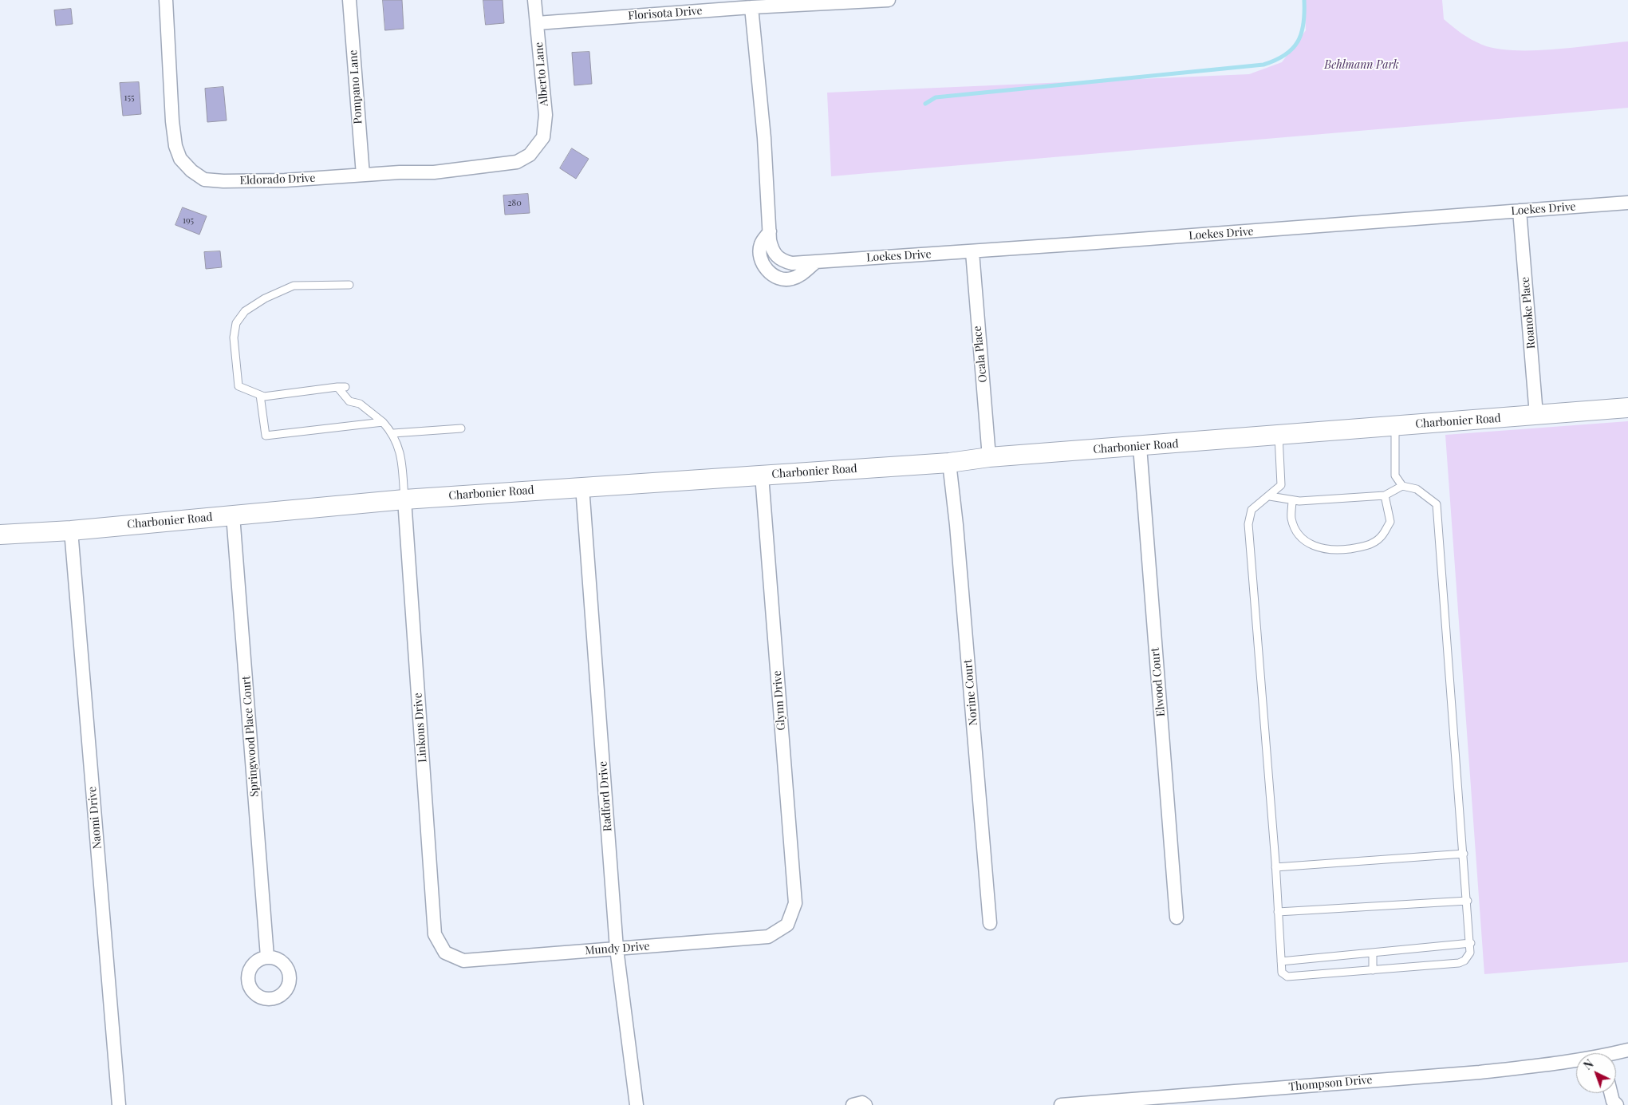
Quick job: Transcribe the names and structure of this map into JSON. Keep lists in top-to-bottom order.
{
  "streets": {
    "main road": ["Charbonier Road"],
    "street": [
      "Florisota Drive",
      "Alberto Lane",
      "Pompano Lane",
      "Eldorado Drive",
      "Loekes Drive",
      "Roanoke Place",
      "Ocala Place",
      "Elwood Court",
      "Norine Court",
      "Glynn Drive",
      "Linkous Drive",
      "Springwood Place Court",
      "Radford Drive",
      "Naomi Drive",
      "Mundy Drive",
      "Thompson Drive"
    ]
  },
  "crossings": [
    ["Florisota Drive", "Alberto Lane"],
    ["Florisota Drive", "Loekes Drive"],
    ["Alberto Lane", "Eldorado Drive"],
    ["Pompano Lane", "Eldorado Drive"],
    ["Loekes Drive", "Roanoke Place"],
    ["Loekes Drive", "Ocala Place"],
    ["Roanoke Place", "Charbonier Road"],
    ["Ocala Place", "Charbonier Road"],
    ["Charbonier Road", "Elwood Court"],
    ["Charbonier Road", "Norine Court"],
    ["Charbonier Road", "Glynn Drive"],
    ["Charbonier Road", "Linkous Drive"],
    ["Charbonier Road", "Springwood Place Court"],
    ["Charbonier Road", "Radford Drive"],
    ["Charbonier Road", "Naomi Drive"],
    ["Glynn Drive", "Mundy Drive"],
    ["Linkous Drive", "Mundy Drive"],
    ["Radford Drive", "Mundy Drive"]
  ],
  "parks": ["Behlmann Park"],
  "house_numbers": ["155", "280", "195"],
  "north": "top left"
}
